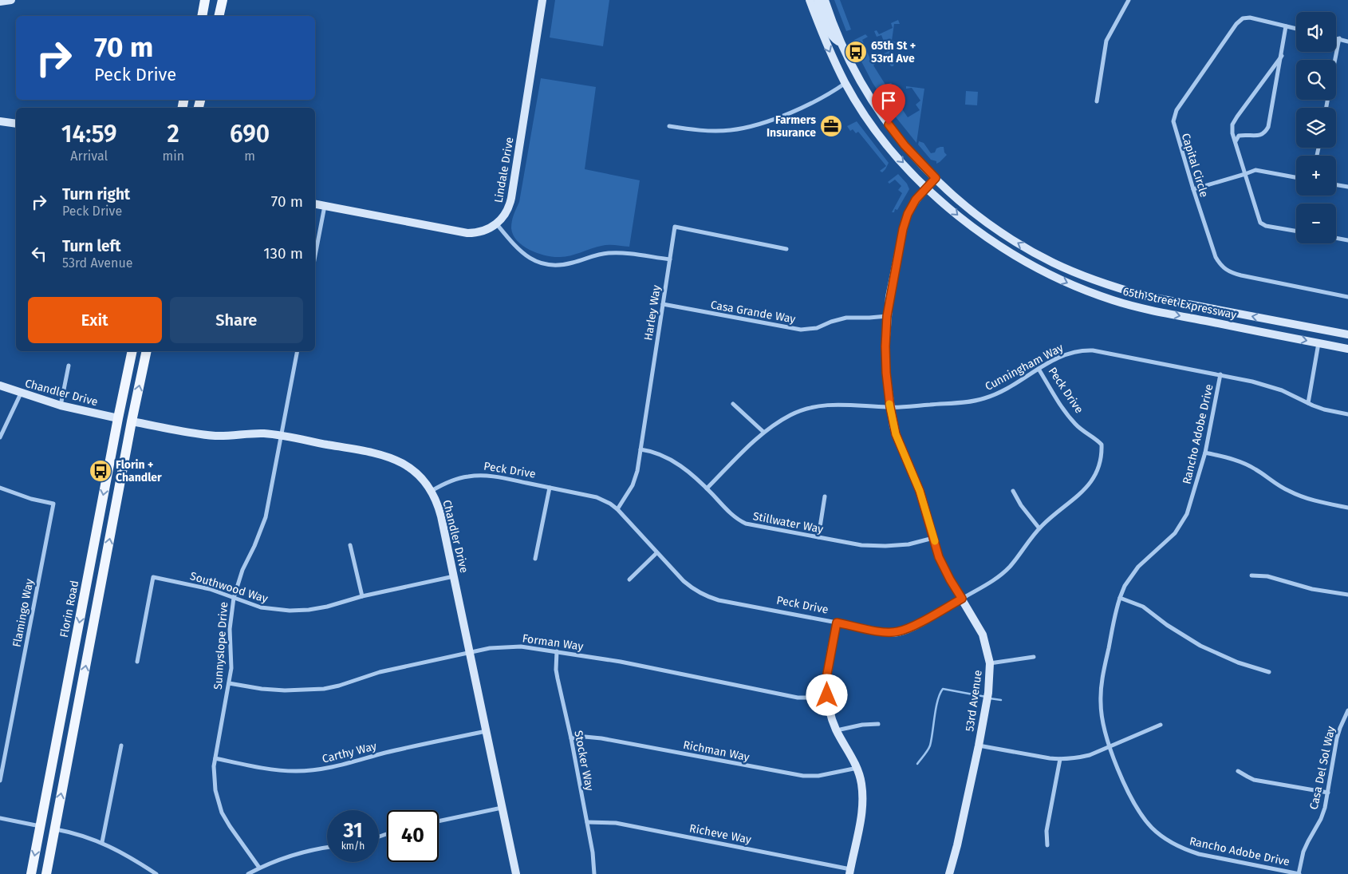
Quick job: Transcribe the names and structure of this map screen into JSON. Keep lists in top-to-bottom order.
{
  "streets": {
    "main road": ["Florin Road"],
    "street": [
      "Capital Circle",
      "Lindale Drive",
      "65th Street Expressway",
      "Casa Grande Way",
      "Harley Way",
      "Cunningham Way",
      "Peck Drive",
      "Chandler Drive",
      "Rancho Adobe Drive",
      "Stillwater Way",
      "Southwood Way",
      "Flamingo Way",
      "Forman Way",
      "Sunnyslope Drive",
      "53rd Avenue",
      "Richman Way",
      "Carthy Way",
      "Stocker Way",
      "Casa Del Sol Way",
      "Richeve Way"
    ]
  },
  "crossings": [
    ["65th Street Expressway", "53rd Avenue"],
    ["Casa Grande Way", "Harley Way"],
    ["Casa Grande Way", "53rd Avenue"],
    ["Harley Way", "Peck Drive"],
    ["Harley Way", "Stillwater Way"],
    ["Cunningham Way", "Peck Drive"],
    ["Cunningham Way", "Rancho Adobe Drive"],
    ["Cunningham Way", "Stillwater Way"],
    ["Cunningham Way", "53rd Avenue"],
    ["Peck Drive", "Chandler Drive"],
    ["Peck Drive", "53rd Avenue"],
    ["Chandler Drive", "Southwood Way"],
    ["Chandler Drive", "Florin Road"],
    ["Chandler Drive", "Forman Way"],
    ["Chandler Drive", "Sunnyslope Drive"],
    ["Chandler Drive", "Carthy Way"],
    ["Rancho Adobe Drive", "Casa Del Sol Way"],
    ["Stillwater Way", "53rd Avenue"],
    ["Southwood Way", "Sunnyslope Drive"],
    ["Forman Way", "Sunnyslope Drive"],
    ["Forman Way", "Stocker Way"],
    ["Sunnyslope Drive", "Carthy Way"],
    ["Richman Way", "Stocker Way"],
    ["Stocker Way", "Richeve Way"]
  ],
  "places": {
    "bus stop": ["65th St + 53rd Ave", "Florin + Chandler"],
    "office": ["Farmers Insurance"]
  },
  "page": {
    "map_buttons": ["+", "−"],
    "turn": ["70 m", "Peck Drive"],
    "eta": [
      "14:59",
      "Arrival",
      "2",
      "min",
      "690",
      "m"
    ],
    "list": [
      {
        "name": "Turn right",
        "note": "Peck Drive",
        "value": "70 m"
      },
      {
        "name": "Turn left",
        "note": "53rd Avenue",
        "value": "130 m"
      }
    ],
    "buttons": ["Exit", "Share"],
    "speed": "31 km/h",
    "limit": "40"
  }
}
